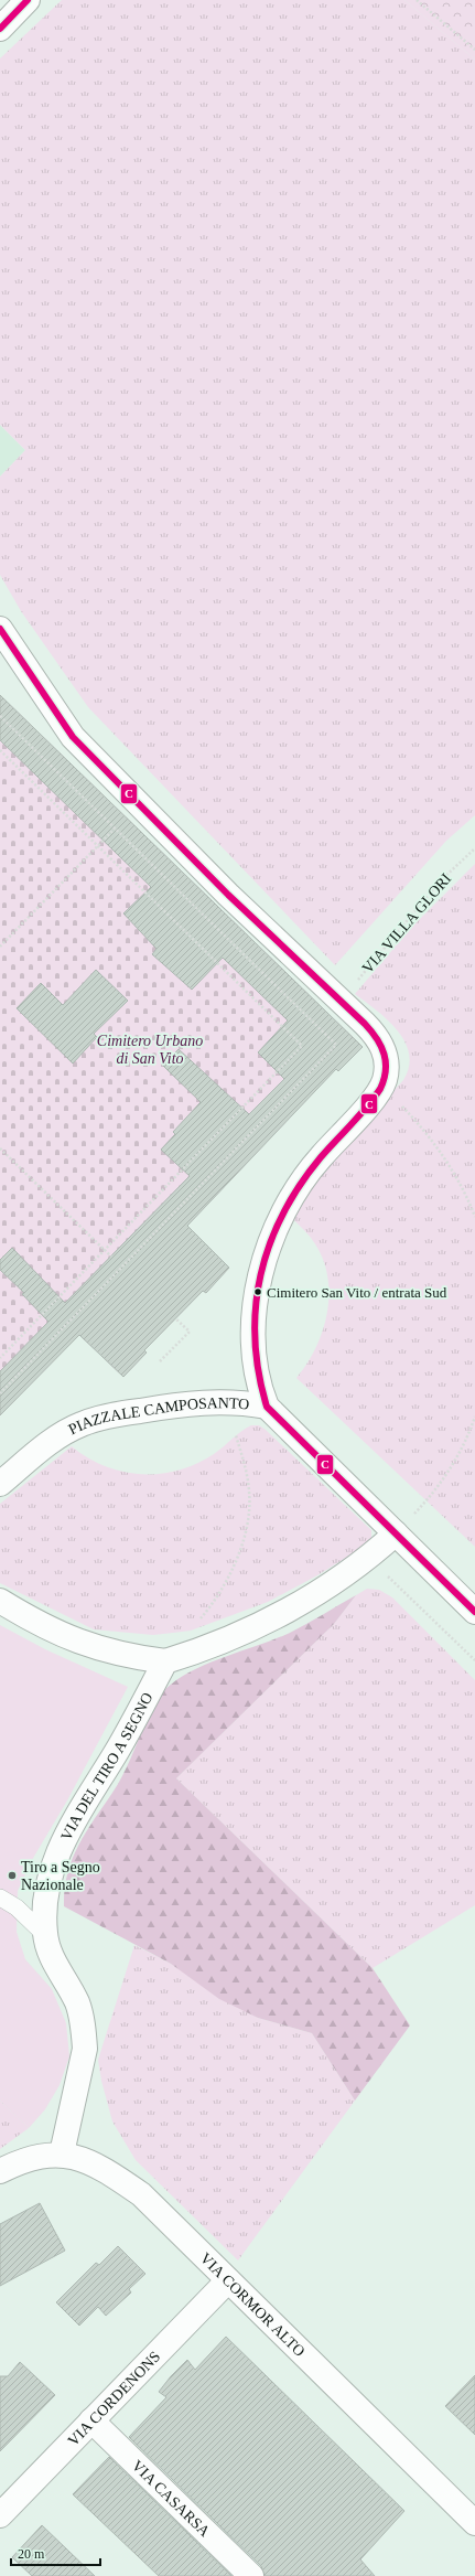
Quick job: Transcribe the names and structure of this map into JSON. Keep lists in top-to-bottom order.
{
  "streets": {
    "street": [
      "PIAZZALE CAMPOSANTO",
      "VIA DEL TIRO A SEGNO",
      "VIA CORMOR ALTO",
      "VIA CORDENONS",
      "VIA CASARSA"
    ],
    "path": ["VIA VILLA GLORI"]
  },
  "crossings": [
    ["VIA DEL TIRO A SEGNO", "VIA CORMOR ALTO"],
    ["VIA CORMOR ALTO", "VIA CORDENONS"],
    ["VIA CORDENONS", "VIA CASARSA"]
  ],
  "parks": ["Cimitero Urbano di San Vito"],
  "places": ["Cimitero San Vito / entrata Sud", "Tiro a Segno Nazionale"],
  "lines": ["transit line C"],
  "scale_bar": "20 m"
}
